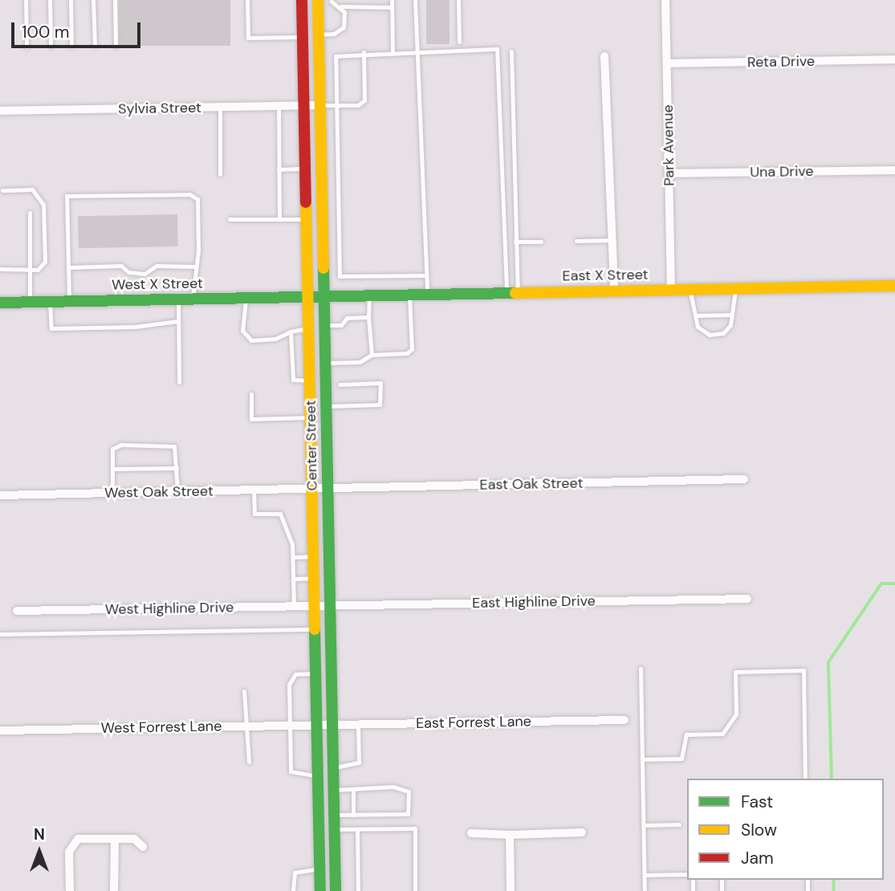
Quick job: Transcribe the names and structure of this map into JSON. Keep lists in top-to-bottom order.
{
  "streets": {
    "main road": ["East X Street", "West X Street", "Center Street"],
    "street": [
      "Reta Drive",
      "Sylvia Street",
      "Park Avenue",
      "Una Drive",
      "East Oak Street",
      "West Oak Street",
      "East Highline Drive",
      "West Highline Drive",
      "East Forrest Lane",
      "West Forrest Lane"
    ]
  },
  "crossings": [
    ["Reta Drive", "Park Avenue"],
    ["Sylvia Street", "Center Street"],
    ["Park Avenue", "Una Drive"],
    ["Park Avenue", "East X Street"],
    ["East X Street", "West X Street"],
    ["East X Street", "Center Street"],
    ["West X Street", "Center Street"],
    ["Center Street", "East Oak Street"],
    ["Center Street", "West Oak Street"],
    ["Center Street", "East Highline Drive"],
    ["Center Street", "West Highline Drive"],
    ["Center Street", "East Forrest Lane"],
    ["Center Street", "West Forrest Lane"],
    ["East Oak Street", "West Oak Street"],
    ["East Highline Drive", "West Highline Drive"],
    ["East Forrest Lane", "West Forrest Lane"]
  ],
  "legend": ["Fast", "Slow", "Jam"],
  "scale_bar": "100 m",
  "north": "top"
}
